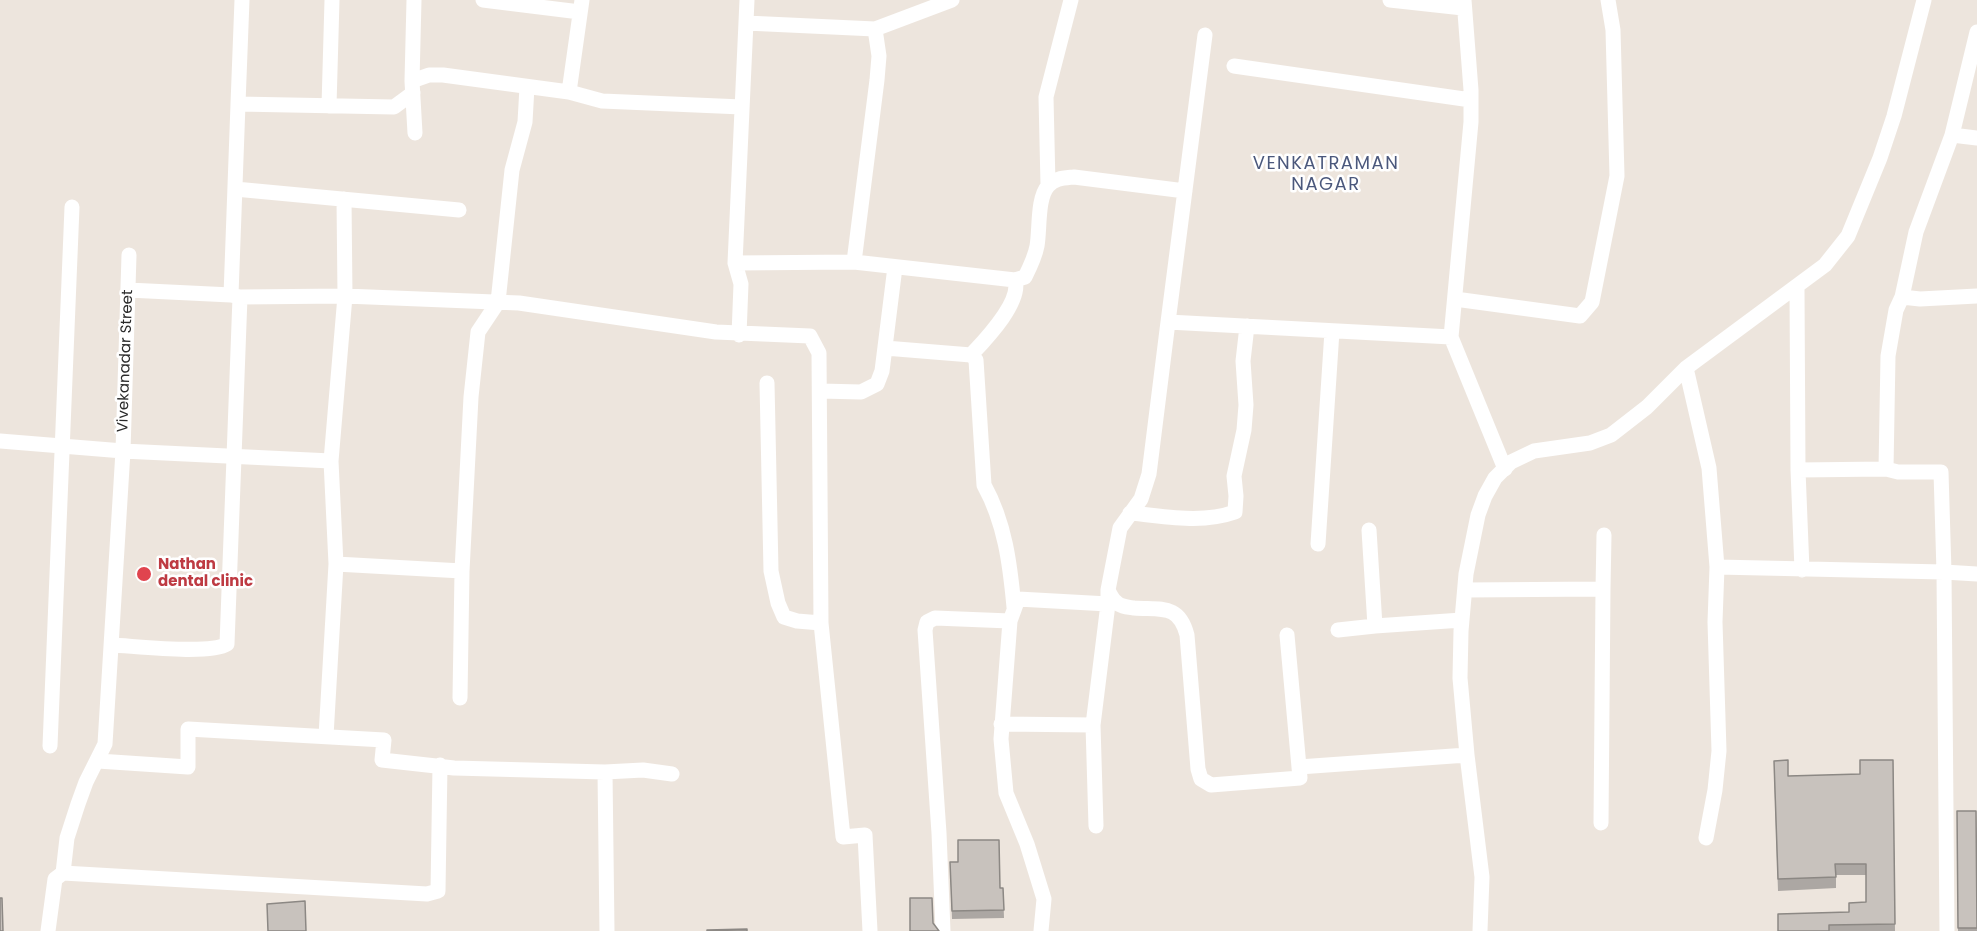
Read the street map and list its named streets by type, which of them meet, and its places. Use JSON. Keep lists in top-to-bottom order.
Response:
{
  "streets": {
    "street": ["Vivekanadar Street"]
  },
  "districts": ["VENKATRAMAN NAGAR"],
  "places": ["Nathan dental clinic"]
}
